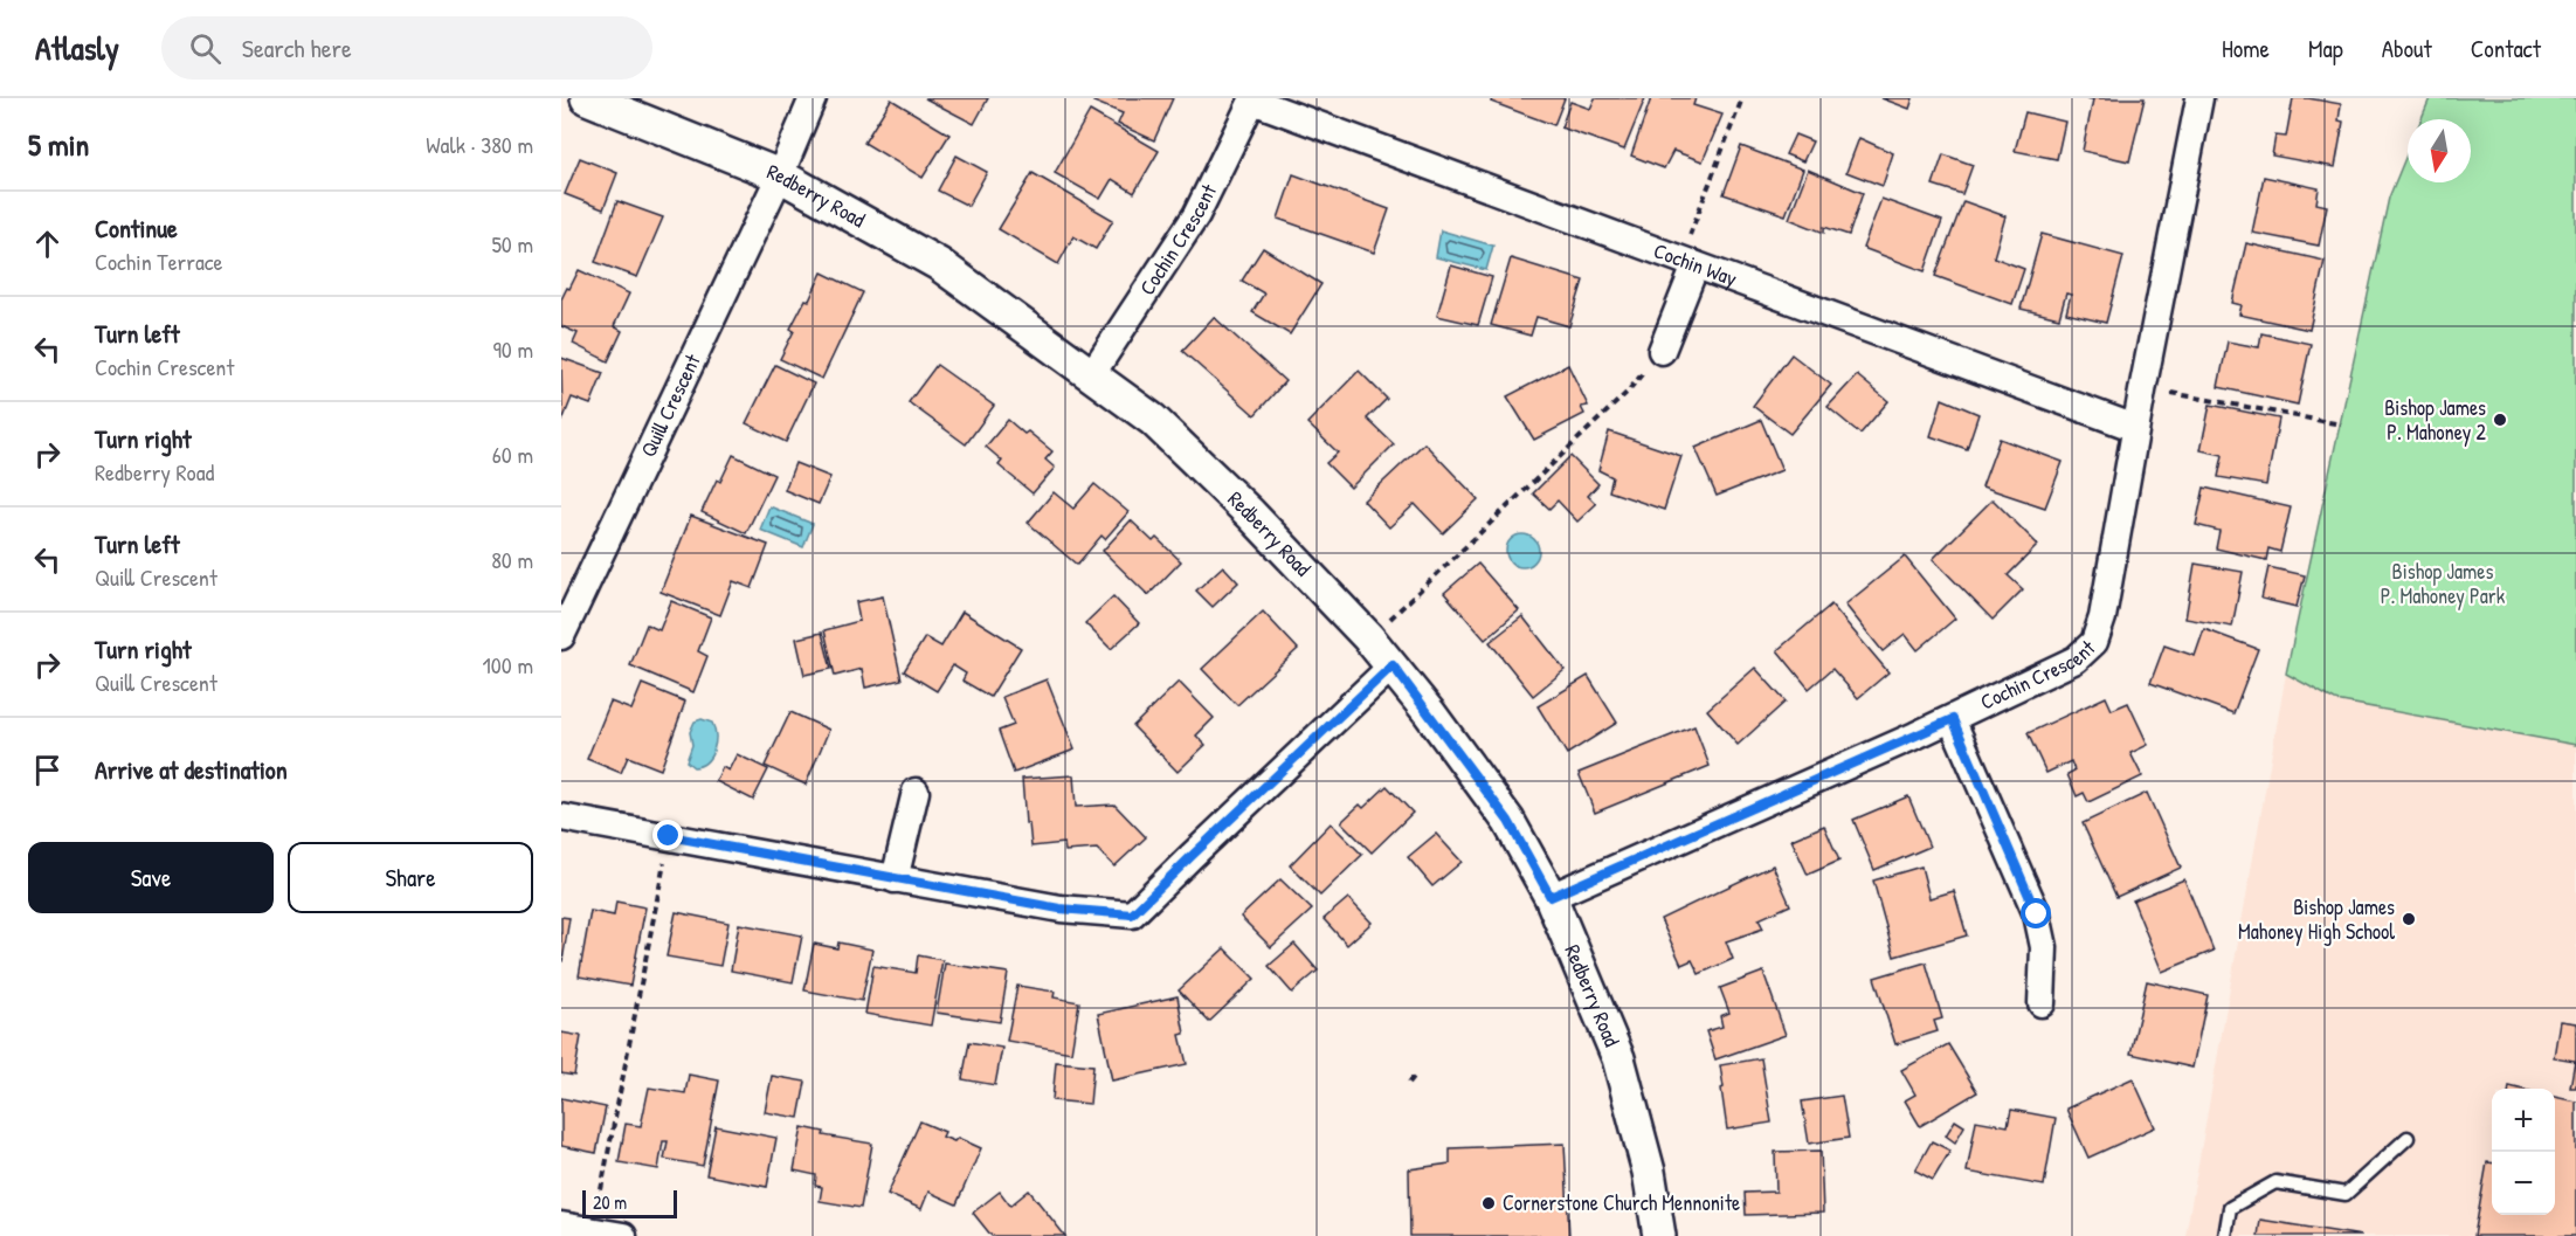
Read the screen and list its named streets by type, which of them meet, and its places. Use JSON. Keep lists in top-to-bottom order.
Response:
{
  "streets": {
    "street": [
      "Redberry Road",
      "Cochin Crescent",
      "Cochin Way",
      "Quill Crescent"
    ]
  },
  "crossings": [
    ["Redberry Road", "Cochin Crescent"],
    ["Redberry Road", "Quill Crescent"],
    ["Cochin Crescent", "Cochin Way"]
  ],
  "parks": ["Bishop James P. Mahoney Park"],
  "places": ["Bishop James P. Mahoney 2", "Bishop James Mahoney High School", "Cornerstone Church Mennonite"],
  "scale_bar": "20 m",
  "north": "bottom",
  "page": {
    "header": "Atlasly",
    "search": "Search here",
    "nav": [
      "Home",
      "Map",
      "About",
      "Contact"
    ],
    "heading": ["5 min", "Walk · 380 m"],
    "list": [
      ["Continue", "Cochin Terrace", "50 m"],
      ["Turn left", "Cochin Crescent", "90 m"],
      ["Turn right", "Redberry Road", "60 m"],
      ["Turn left", "Quill Crescent", "80 m"],
      ["Turn right", "Quill Crescent", "100 m"],
      "Arrive at destination"
    ],
    "buttons": ["Save", "Share"],
    "map_buttons": ["+", "−"],
    "scale": "20 m"
  }
}
